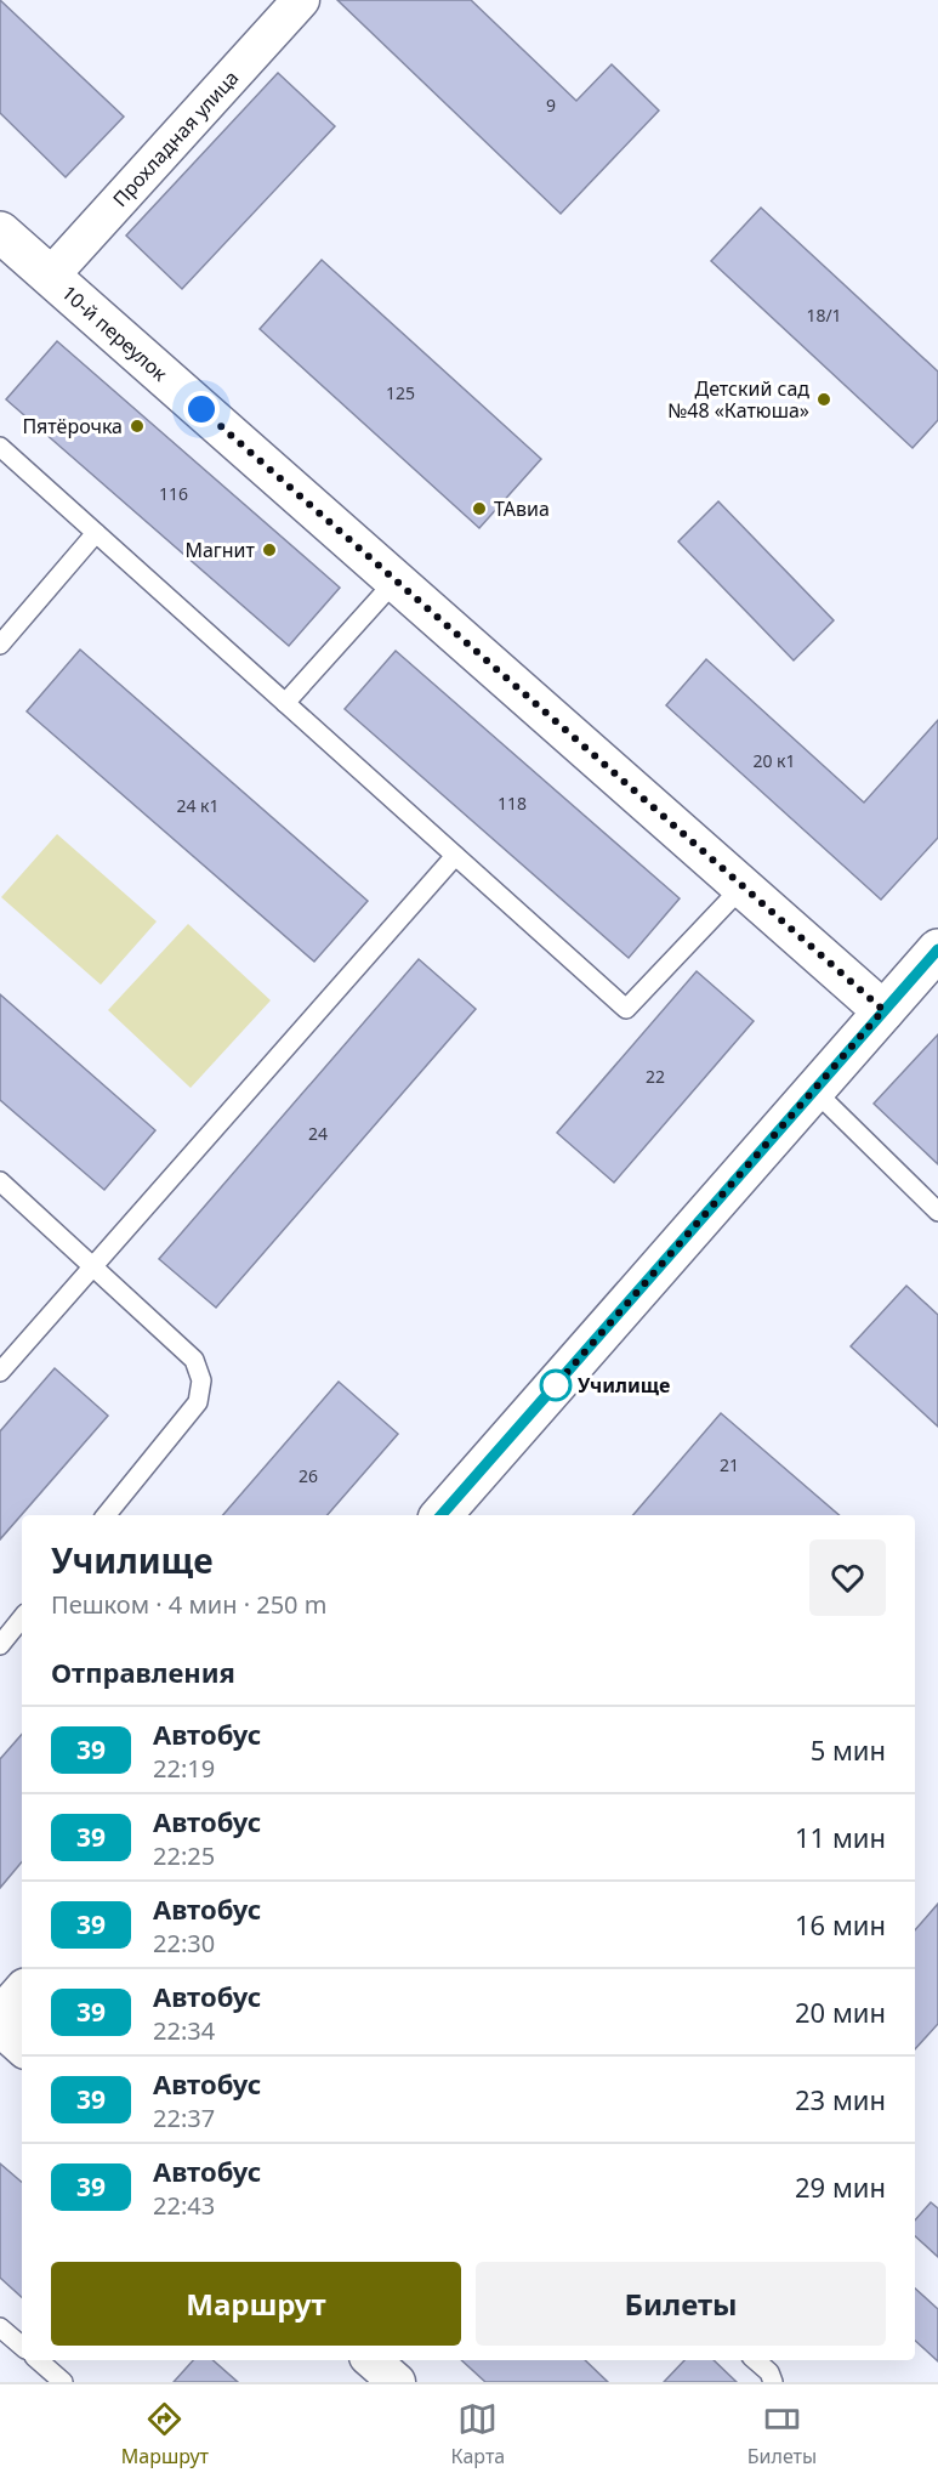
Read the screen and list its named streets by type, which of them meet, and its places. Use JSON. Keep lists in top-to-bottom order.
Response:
{
  "streets": {
    "street": ["Прохладная улица", "10-й переулок"]
  },
  "crossings": [
    ["Прохладная улица", "10-й переулок"]
  ],
  "places": [
    "Детский сад №48 «Катюша»",
    "Пятёрочка",
    "ТАвиа",
    "Магнит",
    "Училище"
  ],
  "lines": ["bus line 39"],
  "house_numbers": [
    "9",
    "18/1",
    "125",
    "116",
    "20 к1",
    "118",
    "24 к1",
    "22",
    "24",
    "21",
    "26"
  ],
  "page": {
    "heading": [
      ["Училище", "Пешком · 4 мин · 250 m"],
      "Отправления"
    ],
    "list": [
      {
        "mark": "39",
        "name": "Автобус",
        "note": "22:19",
        "value": "5 мин"
      },
      {
        "mark": "39",
        "name": "Автобус",
        "note": "22:25",
        "value": "11 мин"
      },
      {
        "mark": "39",
        "name": "Автобус",
        "note": "22:30",
        "value": "16 мин"
      },
      {
        "mark": "39",
        "name": "Автобус",
        "note": "22:34",
        "value": "20 мин"
      },
      {
        "mark": "39",
        "name": "Автобус",
        "note": "22:37",
        "value": "23 мин"
      },
      {
        "mark": "39",
        "name": "Автобус",
        "note": "22:43",
        "value": "29 мин"
      }
    ],
    "buttons": ["Маршрут", "Билеты"],
    "tabs": ["Маршрут", "Карта", "Билеты"]
  }
}
